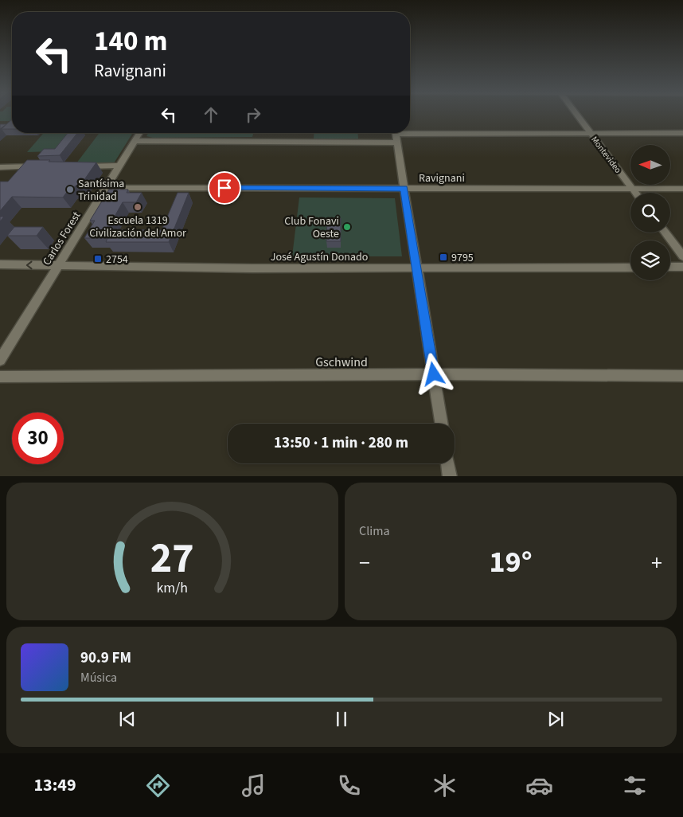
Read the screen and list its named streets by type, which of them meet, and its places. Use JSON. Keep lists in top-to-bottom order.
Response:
{
  "streets": {
    "street": [
      "Montevideo",
      "Ravignani",
      "Carlos Forest",
      "José Agustín Donado",
      "Gschwind"
    ]
  },
  "crossings": [
    ["Montevideo", "Ravignani"],
    ["Ravignani", "Carlos Forest"],
    ["Carlos Forest", "José Agustín Donado"]
  ],
  "places": {
    "other": ["Santísima Trinidad", "Escuela 1319 Civilización del Amor", "Club Fonavi Oeste"],
    "transit": ["9795", "2754"]
  },
  "north": "left",
  "page": {
    "turn": ["140 m", "Ravignani"],
    "limit": "30",
    "trip": "13:50 · 1 min · 280 m",
    "tile": "Clima",
    "heat": ["−", "19°", "+"],
    "song": ["90.9 FM", "Música"],
    "tabs": "13:49",
    "gauge": ["27", "km/h"]
  }
}
